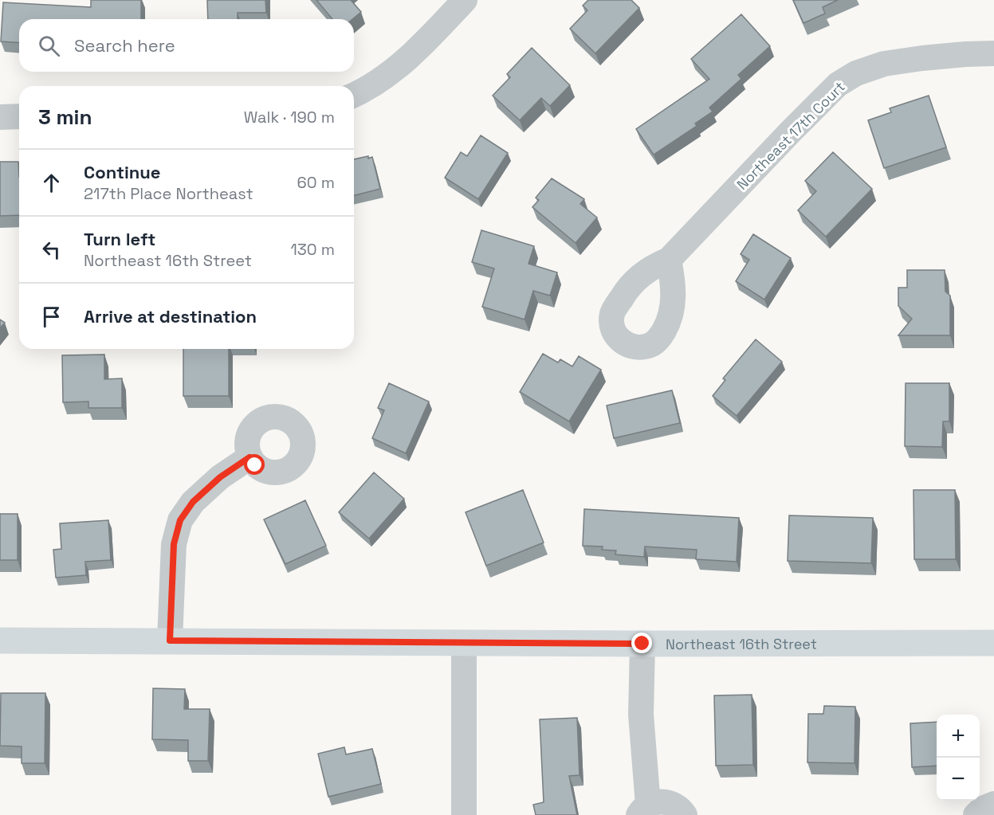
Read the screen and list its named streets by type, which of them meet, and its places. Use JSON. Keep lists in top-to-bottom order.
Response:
{
  "streets": {
    "street": ["Northeast 17th Court", "Northeast 16th Street"]
  },
  "page": {
    "search": "Search here",
    "heading": ["3 min", "Walk · 190 m"],
    "list": [
      ["Continue", "217th Place Northeast", "60 m"],
      ["Turn left", "Northeast 16th Street", "130 m"],
      "Arrive at destination"
    ],
    "map_buttons": ["+", "−"]
  }
}
